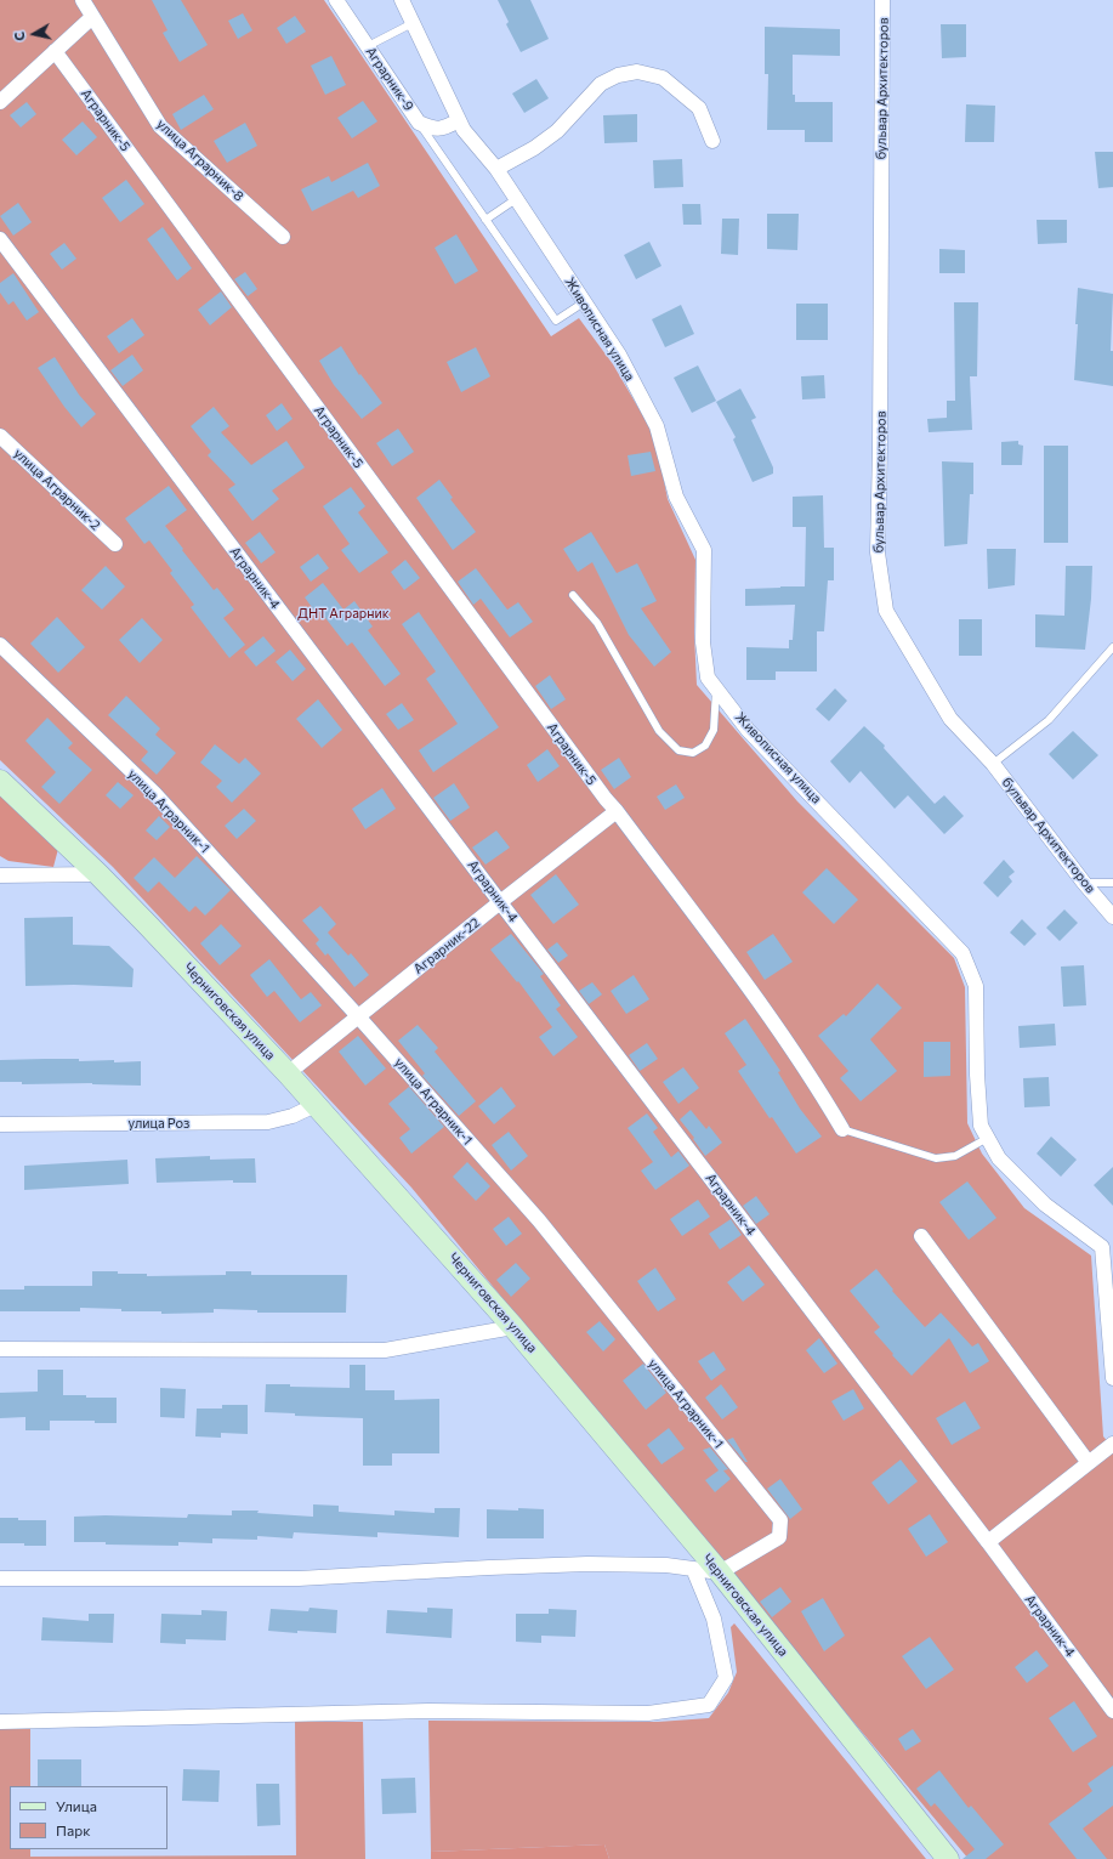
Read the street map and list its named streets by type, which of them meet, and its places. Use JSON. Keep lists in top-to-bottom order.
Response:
{
  "streets": {
    "street": [
      "Аграрник-9",
      "бульвар Архитекторов",
      "Аграрник-5",
      "улица Аграрник-8",
      "Живописная улица",
      "улица Аграрник-2",
      "Аграрник-4",
      "улица Аграрник-1",
      "Аграрник-22",
      "Черниговская улица",
      "улица Роз"
    ]
  },
  "crossings": [
    ["Аграрник-9", "Живописная улица"],
    ["Аграрник-5", "Аграрник-22"],
    ["Аграрник-4", "Аграрник-22"],
    ["улица Аграрник-1", "Аграрник-22"],
    ["улица Аграрник-1", "Черниговская улица"],
    ["Аграрник-22", "Черниговская улица"],
    ["Черниговская улица", "улица Роз"]
  ],
  "parks": ["ДНТ Аграрник"],
  "legend": ["Улица", "Парк"],
  "north": "left"
}
